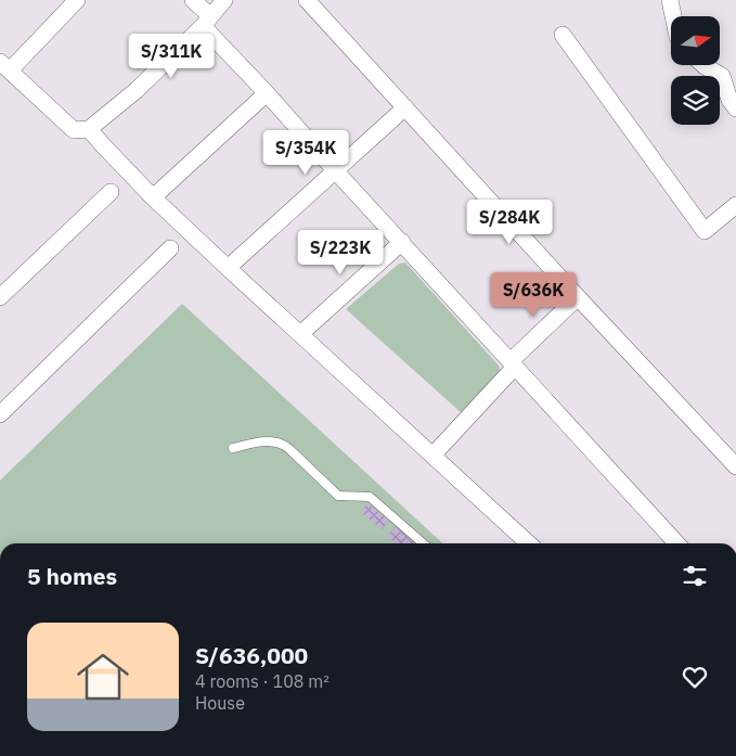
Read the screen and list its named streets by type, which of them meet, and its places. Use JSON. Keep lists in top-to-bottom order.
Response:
{
  "north": "right",
  "page": {
    "price": [
      "S/311K",
      "S/354K",
      "S/284K",
      "S/223K",
      "S/636K"
    ],
    "heading": "5 homes",
    "list": [
      {
        "name": "S/636,000",
        "note": "4 rooms · 108 m² · House"
      }
    ]
  }
}
